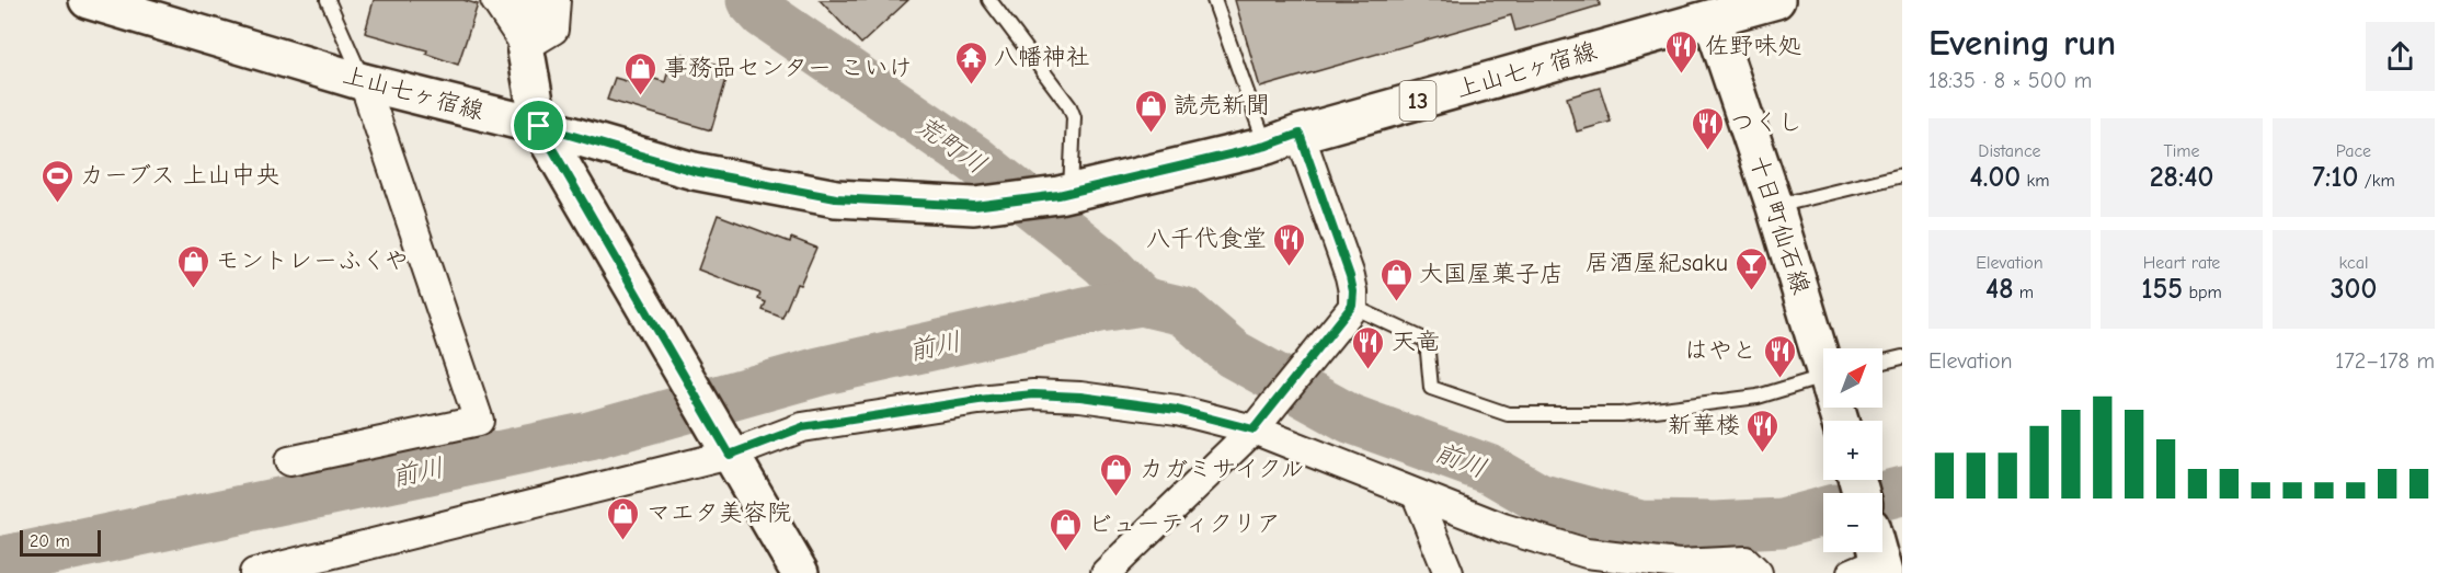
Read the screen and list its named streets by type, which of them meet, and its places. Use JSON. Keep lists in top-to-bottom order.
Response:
{
  "streets": {
    "main road": ["上山七ヶ宿線", "13", "十日町仙石線"]
  },
  "crossings": [
    ["上山七ヶ宿線", "十日町仙石線"]
  ],
  "water": ["荒町川", "前川"],
  "places": {
    "restaurant": [
      "佐野味処",
      "つくし",
      "八千代食堂",
      "天竜",
      "はやと",
      "新華楼"
    ],
    "temple": ["八幡神社"],
    "shop": [
      "事務品センター こいけ",
      "読売新聞",
      "モントレーふくや",
      "大国屋菓子店",
      "カガミサイクル",
      "マエタ美容院",
      "ビューティクリア"
    ],
    "sports": ["カーブス 上山中央"],
    "bar": ["居酒屋紀saku"]
  },
  "scale_bar": "20 m",
  "north": "top right",
  "page": {
    "heading": ["Evening run", "18:35 · 8 × 500 m"],
    "stats": [
      ["Distance", "4.00 km"],
      ["Time", "28:40"],
      ["Pace", "7:10 /km"],
      ["Elevation", "48 m"],
      ["Heart rate", "155 bpm"],
      ["kcal", "300"]
    ],
    "chart": ["Elevation", "172–178 m"],
    "map_buttons": ["+", "−"],
    "scale": "20 m"
  }
}
